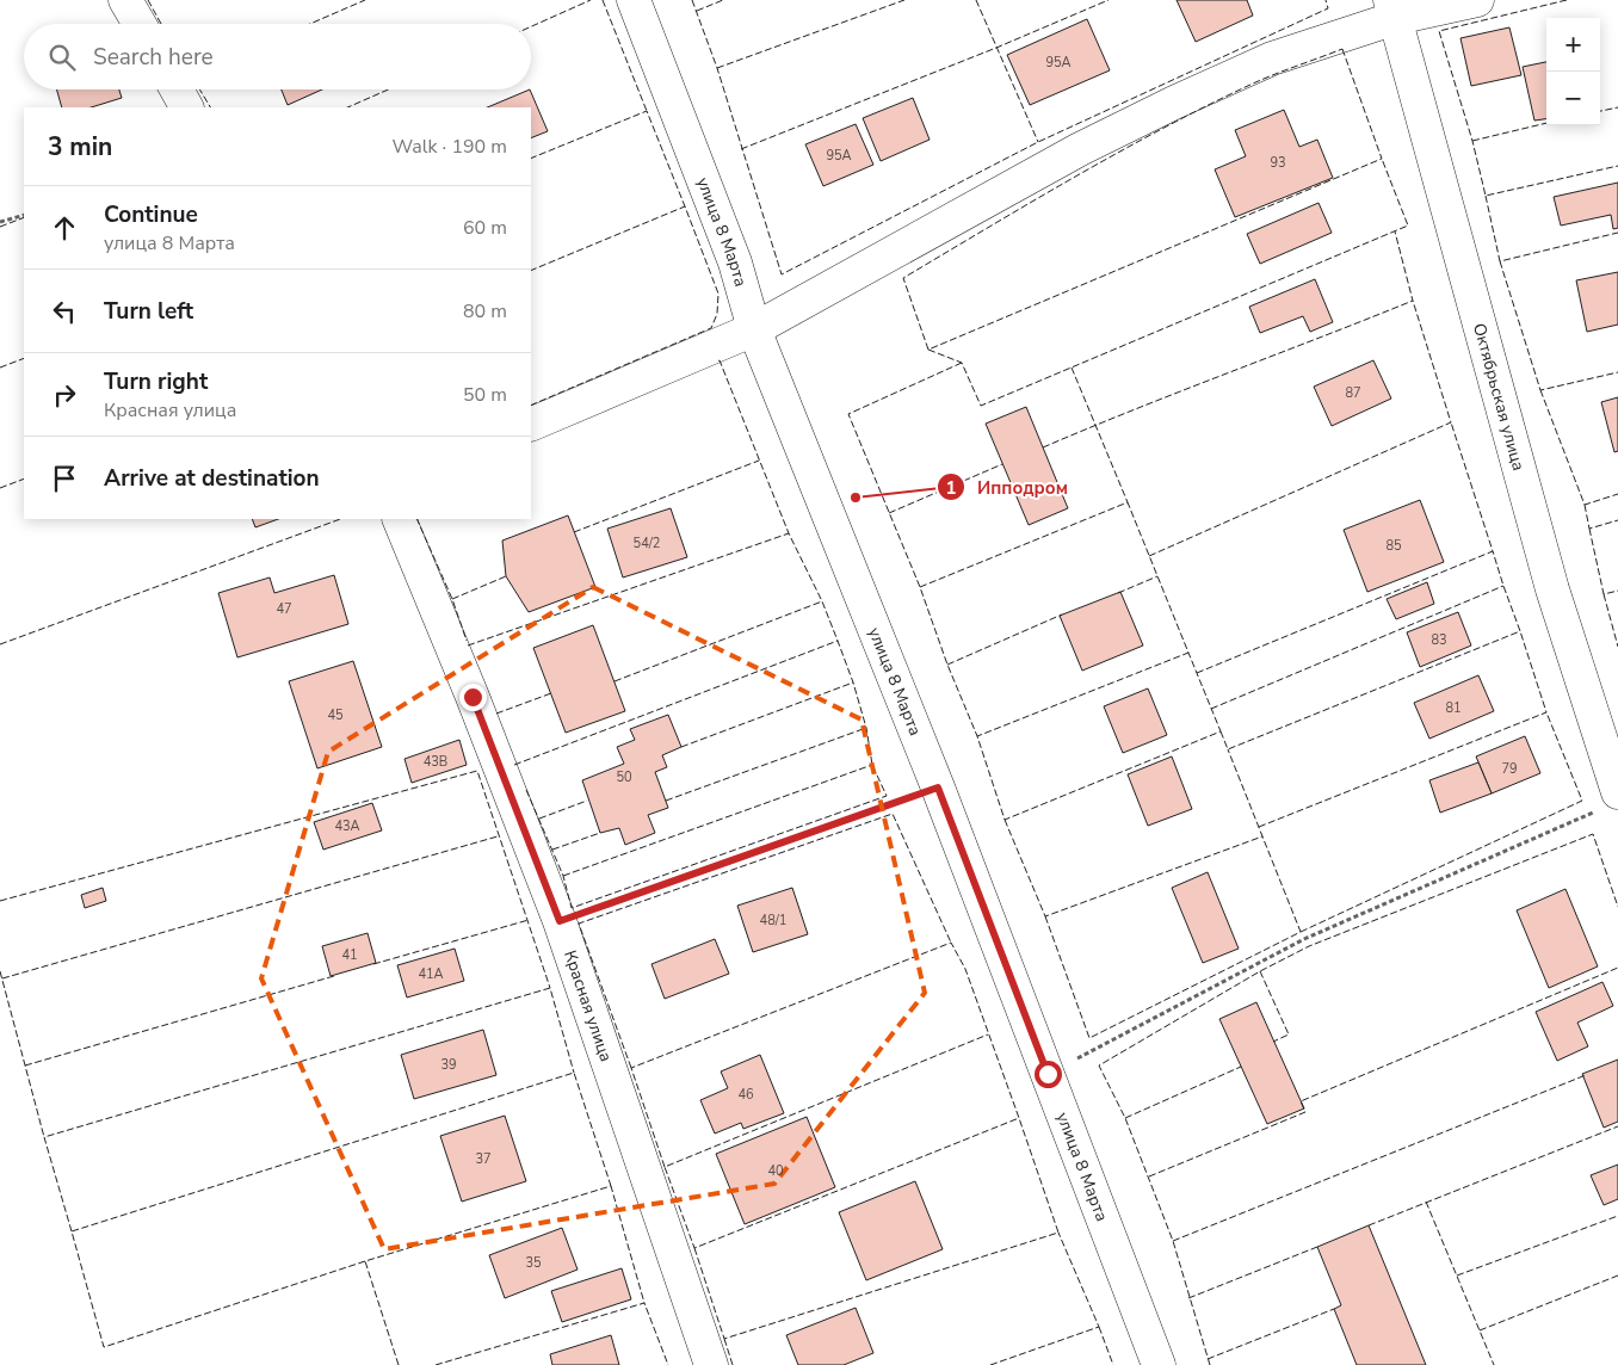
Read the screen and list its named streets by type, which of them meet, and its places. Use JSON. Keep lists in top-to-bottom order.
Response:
{
  "streets": {
    "street": ["улица 8 Марта", "Октябрьская улица", "Красная улица"]
  },
  "places": ["Ипподром"],
  "house_numbers": [
    "95А",
    "95А",
    "93",
    "87",
    "54/2",
    "85",
    "47",
    "83",
    "81",
    "45",
    "43В",
    "79",
    "50",
    "43А",
    "48/1",
    "41",
    "41А",
    "39",
    "46",
    "37",
    "40",
    "35"
  ],
  "page": {
    "map_buttons": ["+", "−"],
    "search": "Search here",
    "heading": ["3 min", "Walk · 190 m"],
    "list": [
      ["Continue", "улица 8 Марта", "60 m"],
      ["Turn left", "80 m"],
      ["Turn right", "Красная улица", "50 m"],
      "Arrive at destination"
    ]
  }
}
